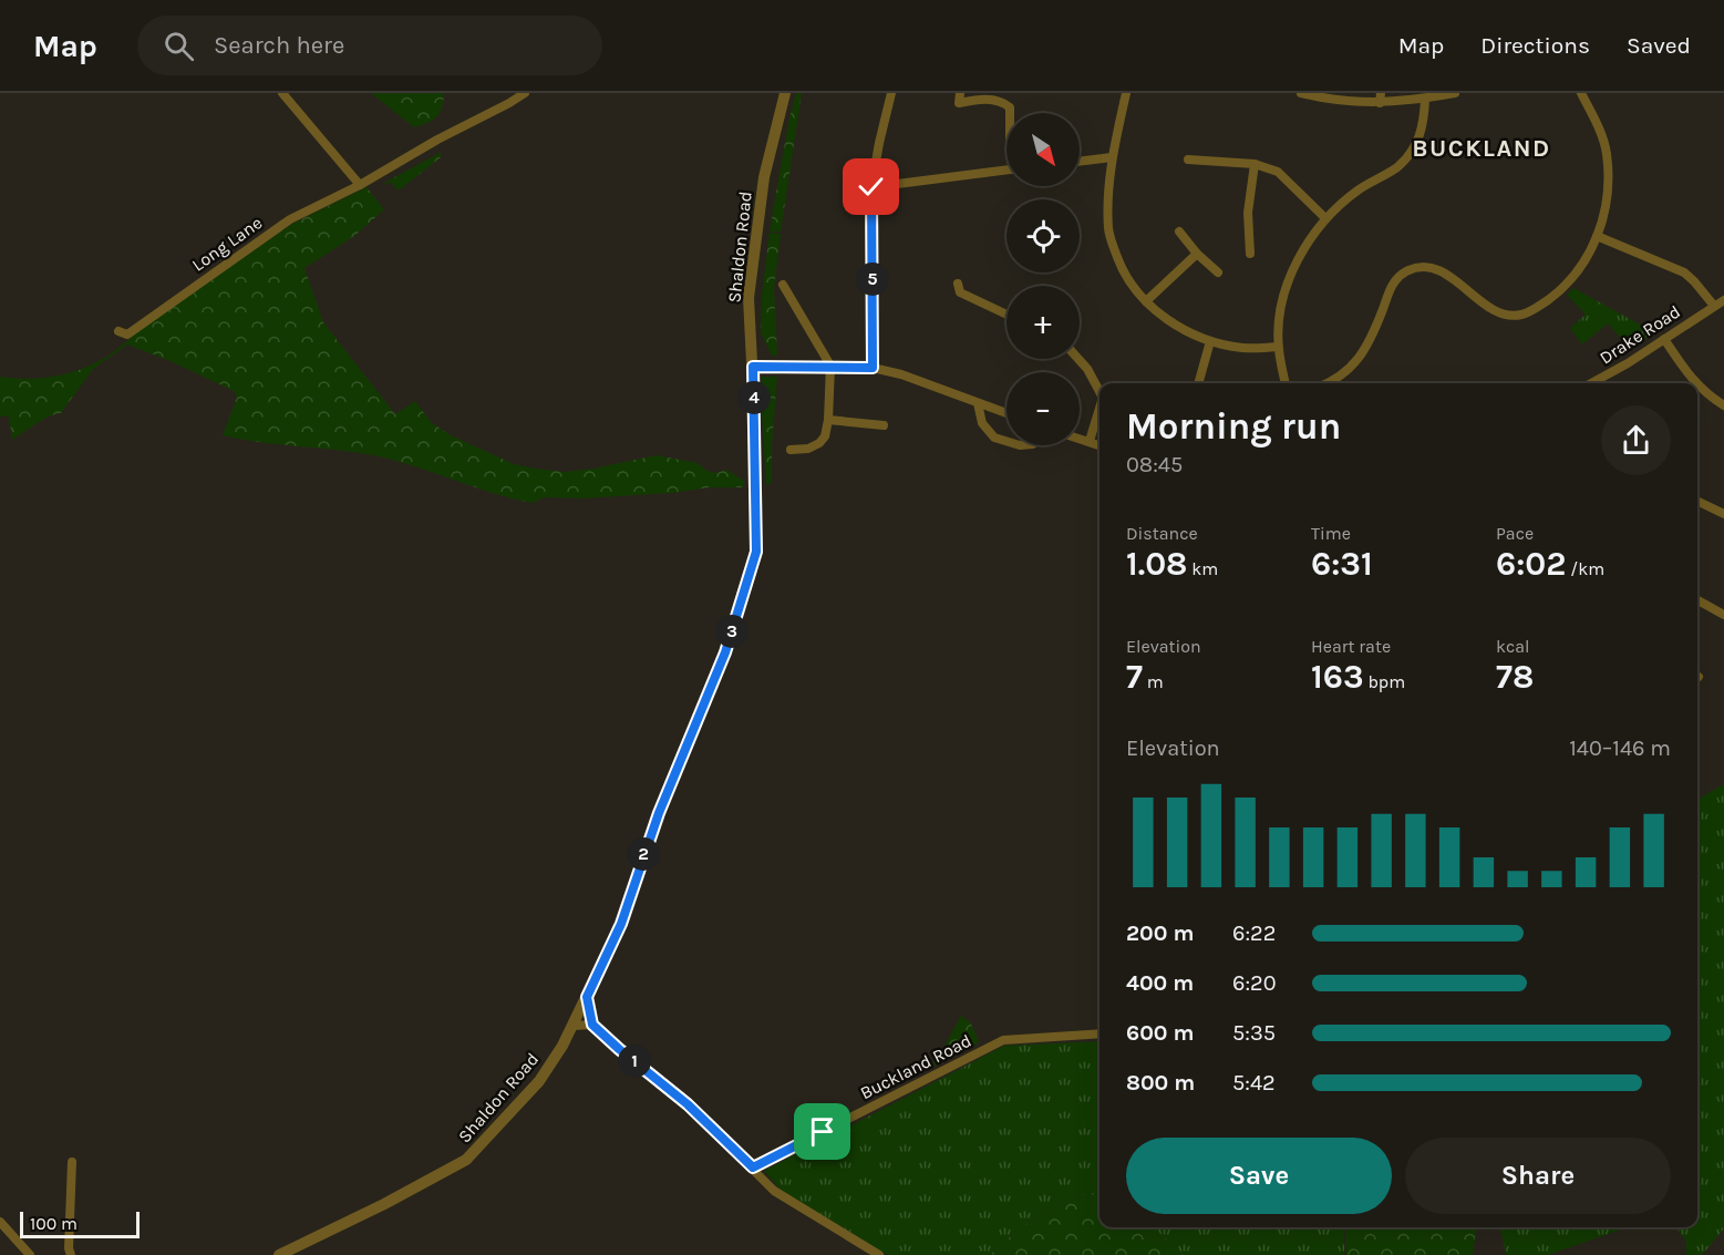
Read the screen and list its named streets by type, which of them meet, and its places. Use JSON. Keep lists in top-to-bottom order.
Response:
{
  "streets": {
    "street": [
      "Long Lane",
      "Shaldon Road",
      "Drake Road",
      "Buckland Road"
    ]
  },
  "districts": ["BUCKLAND"],
  "scale_bar": "100 m",
  "north": "bottom right",
  "page": {
    "header": "Map",
    "search": "Search here",
    "nav": ["Map", "Directions", "Saved"],
    "map_buttons": ["+", "−"],
    "pins": [
      "5",
      "4",
      "3",
      "2",
      "1"
    ],
    "heading": ["Morning run", "08:45"],
    "stats": [
      ["Distance", "1.08 km"],
      ["Time", "6:31"],
      ["Pace", "6:02 /km"],
      ["Elevation", "7 m"],
      ["Heart rate", "163 bpm"],
      ["kcal", "78"]
    ],
    "chart": ["Elevation", "140–146 m"],
    "list": [
      {
        "name": "200 m",
        "note": "6:22"
      },
      {
        "name": "400 m",
        "note": "6:20"
      },
      {
        "name": "600 m",
        "note": "5:35"
      },
      {
        "name": "800 m",
        "note": "5:42"
      }
    ],
    "buttons": ["Save", "Share"],
    "scale": "100 m"
  }
}
